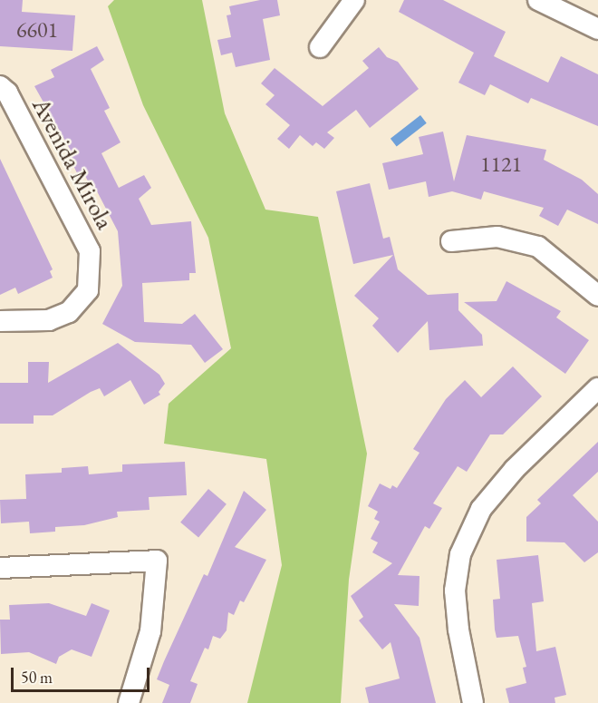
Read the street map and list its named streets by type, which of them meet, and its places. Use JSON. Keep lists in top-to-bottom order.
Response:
{
  "streets": {
    "street": ["Avenida Mirola"]
  },
  "house_numbers": ["6601", "1121"],
  "scale_bar": "50 m"
}
